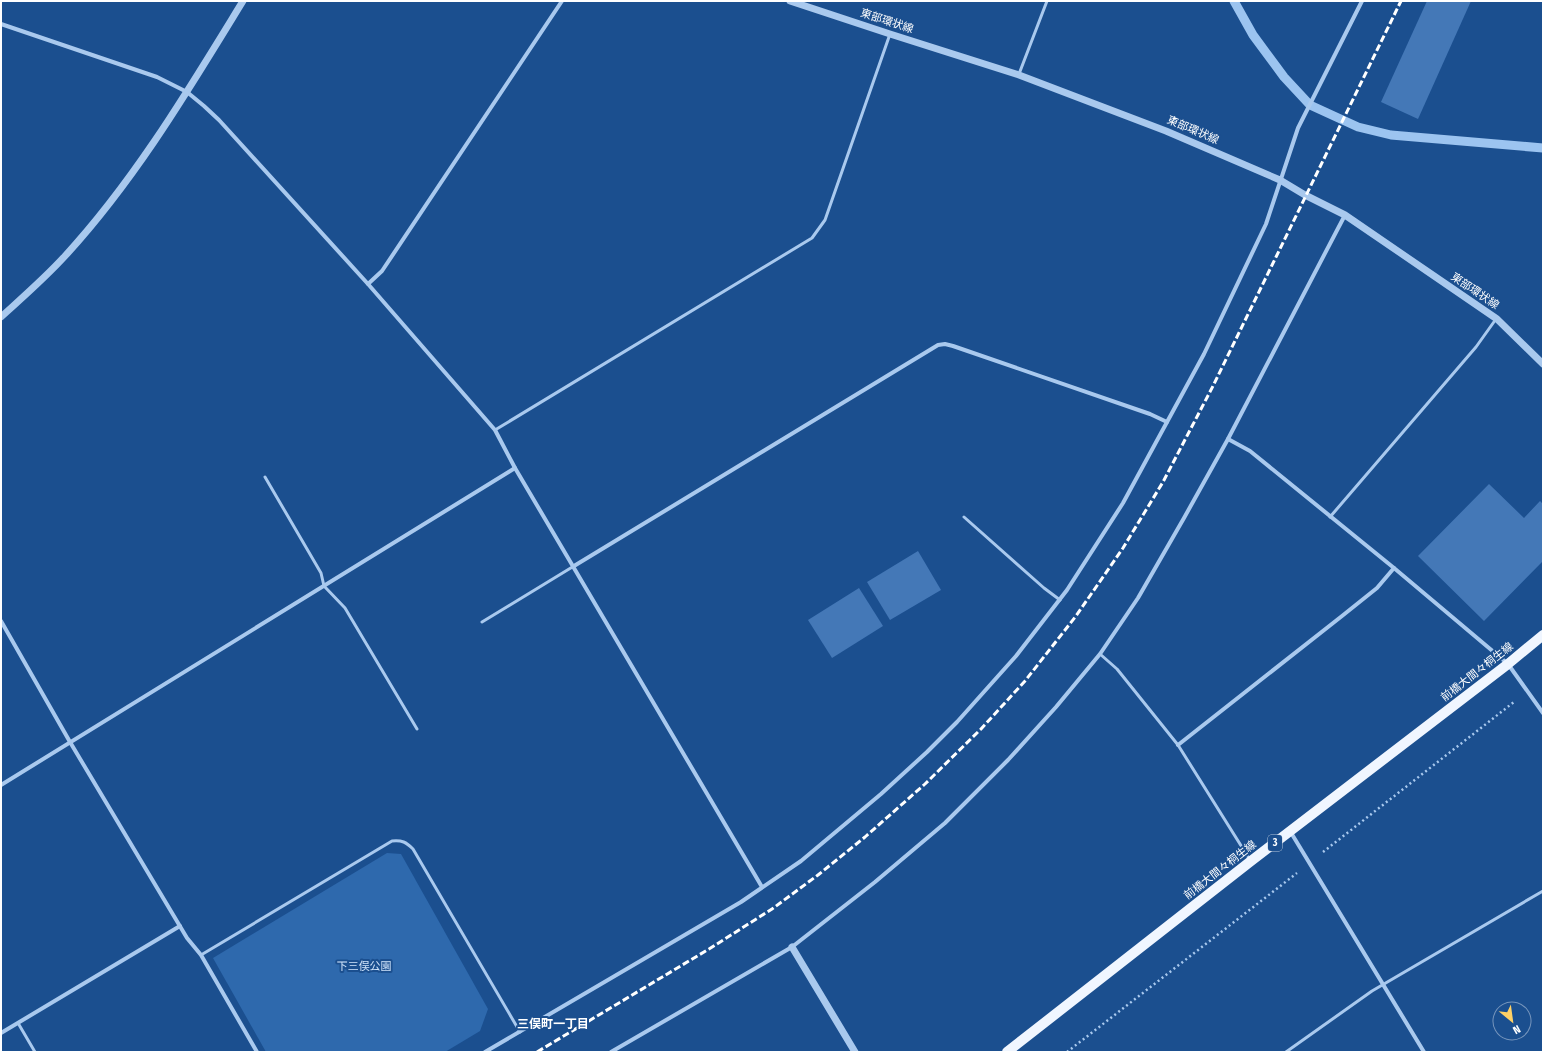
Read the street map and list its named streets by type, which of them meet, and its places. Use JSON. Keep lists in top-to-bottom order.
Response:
{
  "streets": {
    "main road": ["前橋大間々桐生線", "3"],
    "street": ["東部環状線"]
  },
  "districts": ["三俣町一丁目"],
  "parks": ["下三俣公園"],
  "north": "bottom right"
}
